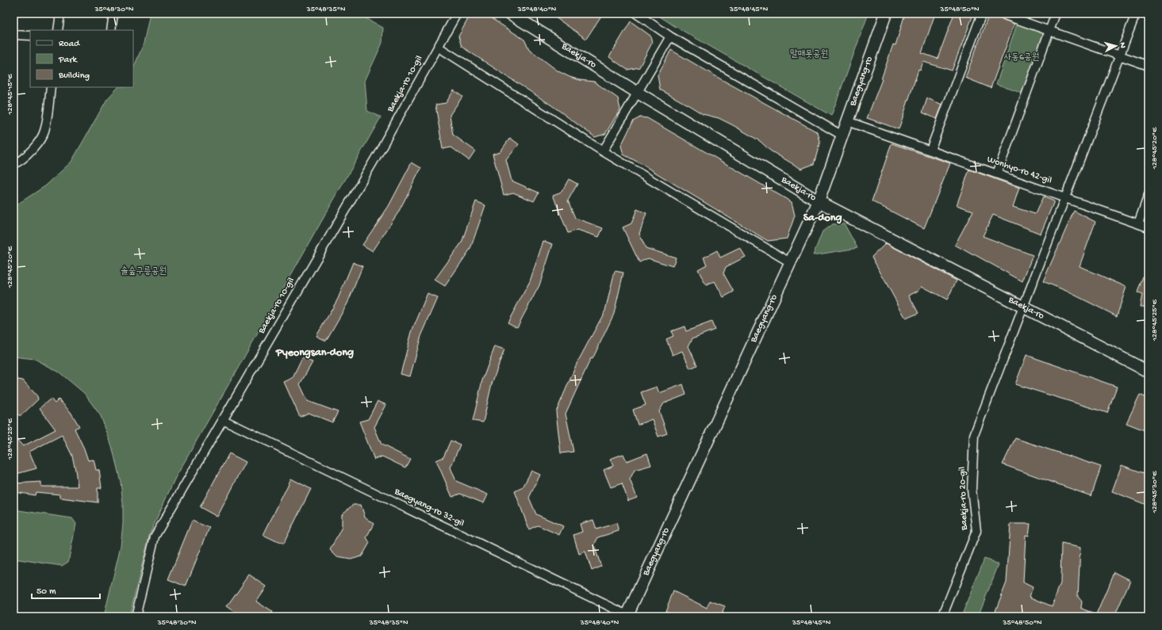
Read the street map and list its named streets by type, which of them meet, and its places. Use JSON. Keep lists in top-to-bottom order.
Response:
{
  "streets": {
    "street": [
      "Baekja-ro",
      "Baegyang-ro",
      "Baekja-ro 10-gil",
      "Wonhyo-ro 42-gil",
      "Baekja-ro 20-gil",
      "Baegyang-ro 32-gil"
    ]
  },
  "crossings": [
    ["Baekja-ro", "Baegyang-ro"],
    ["Baekja-ro", "Baekja-ro 20-gil"],
    ["Baegyang-ro", "Wonhyo-ro 42-gil"],
    ["Baegyang-ro", "Baegyang-ro 32-gil"],
    ["Baekja-ro 10-gil", "Baegyang-ro 32-gil"],
    ["Wonhyo-ro 42-gil", "Baekja-ro 20-gil"]
  ],
  "districts": ["Sa-dong", "Pyeongsan-dong"],
  "parks": ["말매못공원", "사동6공원", "솔숲구릉공원"],
  "legend": ["Road", "Park", "Building"],
  "scale_bar": "50 m",
  "north": "right",
  "coordinates": [
    "35°48'30\"N",
    "35°48'35\"N",
    "35°48'40\"N",
    "35°48'45\"N",
    "35°48'50\"N",
    "128°45'15\"E",
    "128°45'20\"E",
    "128°45'25\"E",
    "128°45'30\"E"
  ]
}
